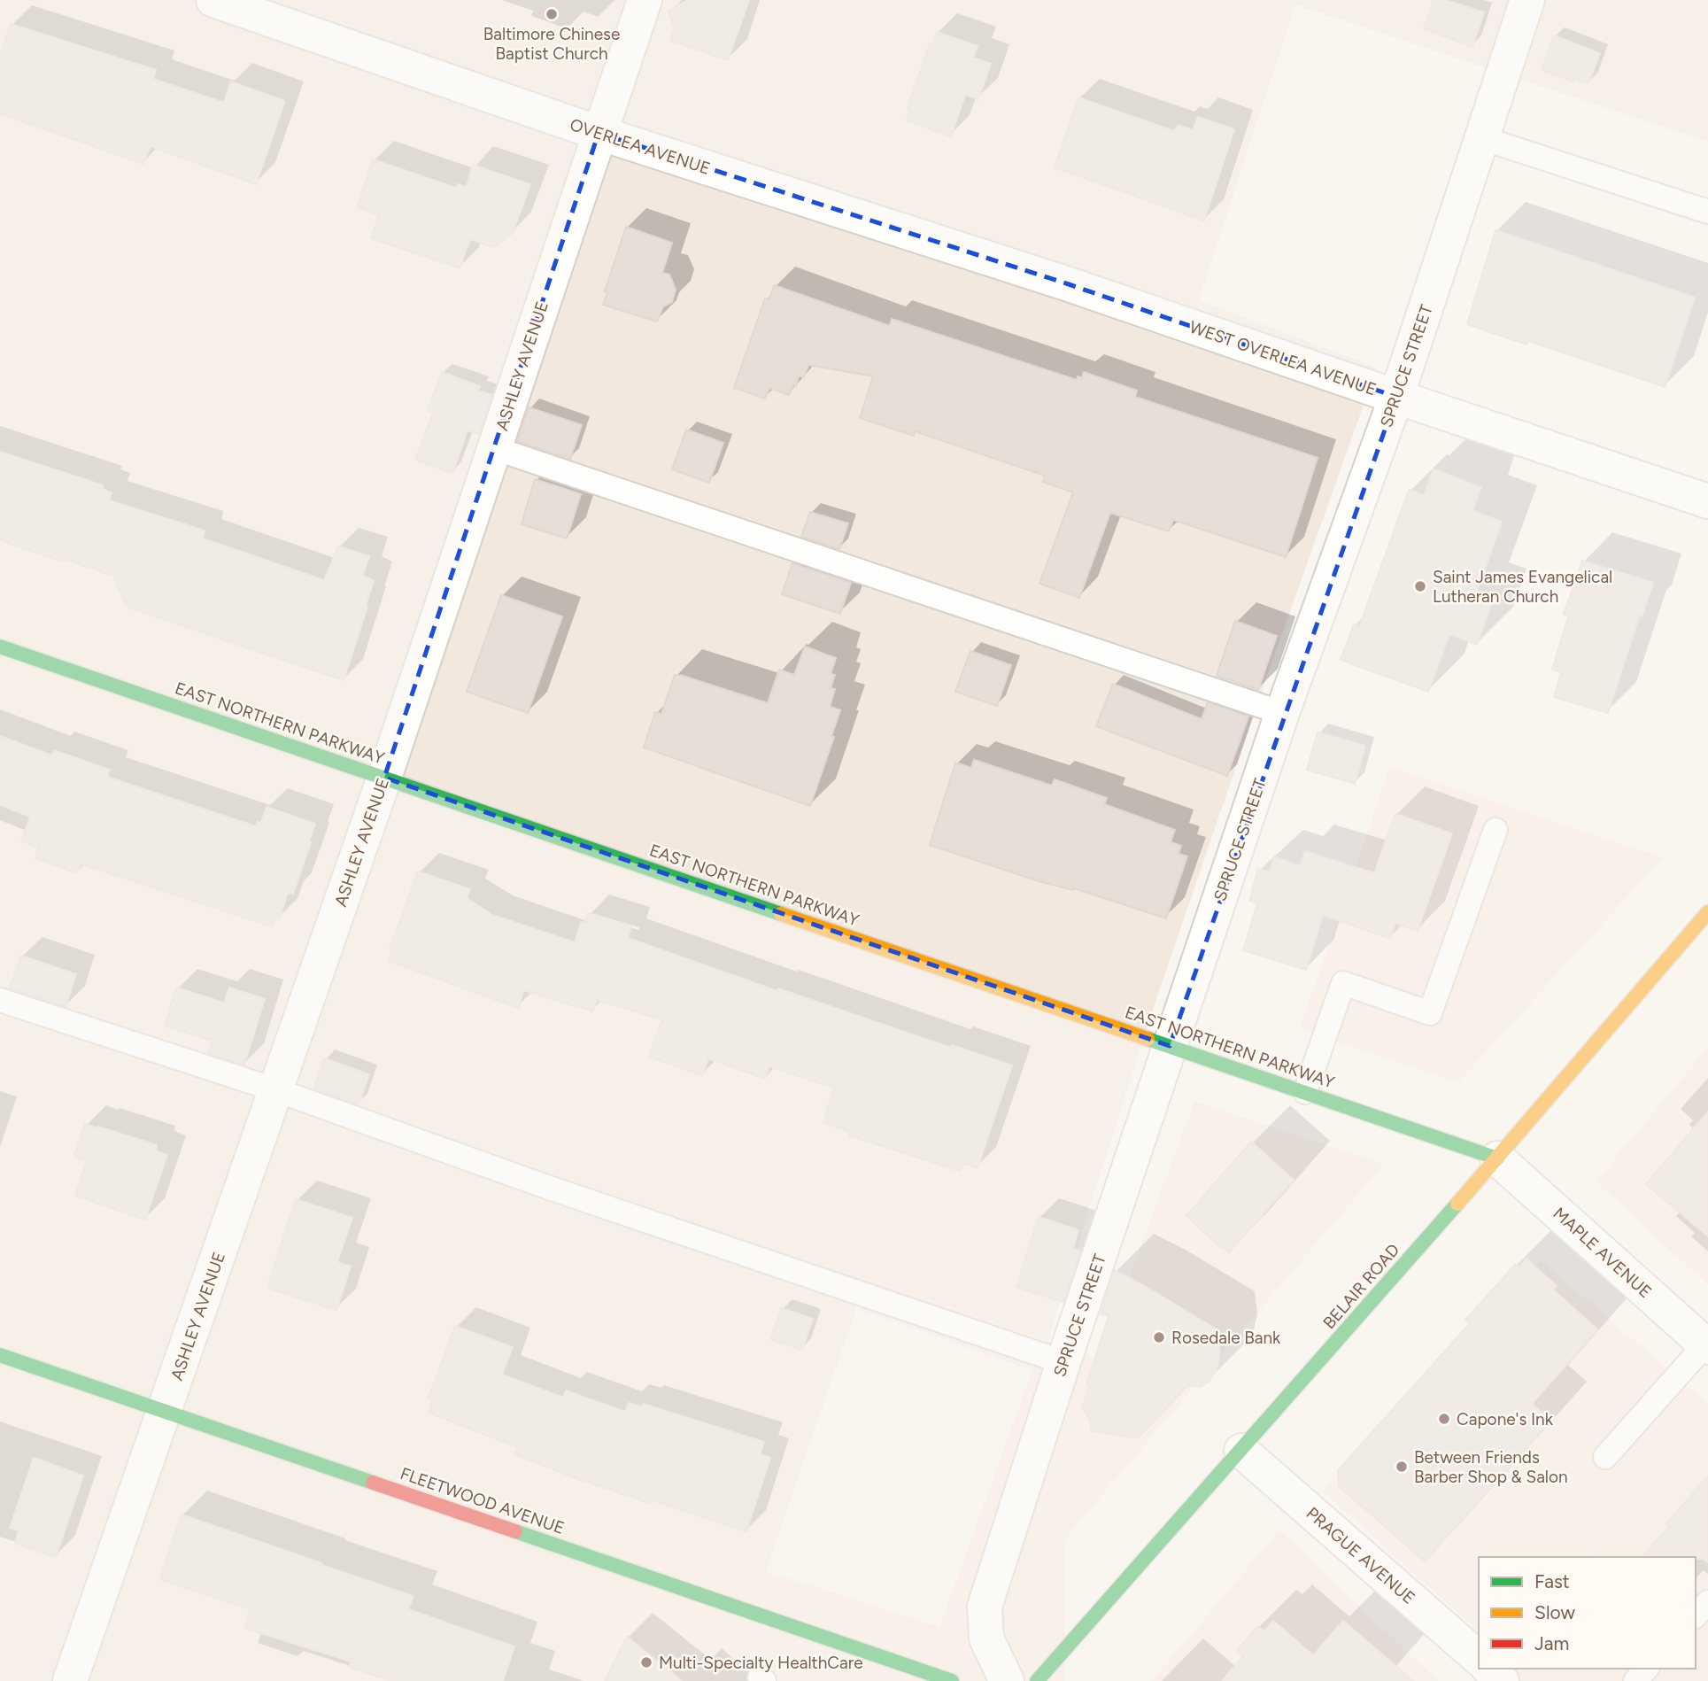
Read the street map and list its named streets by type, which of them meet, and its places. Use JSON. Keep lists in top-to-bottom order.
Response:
{
  "streets": {
    "main road": ["EAST NORTHERN PARKWAY", "BELAIR ROAD", "FLEETWOOD AVENUE"],
    "street": [
      "OVERLEA AVENUE",
      "WEST OVERLEA AVENUE",
      "ASHLEY AVENUE",
      "SPRUCE STREET",
      "MAPLE AVENUE",
      "PRAGUE AVENUE"
    ]
  },
  "crossings": [
    ["OVERLEA AVENUE", "WEST OVERLEA AVENUE"],
    ["OVERLEA AVENUE", "ASHLEY AVENUE"],
    ["WEST OVERLEA AVENUE", "SPRUCE STREET"],
    ["ASHLEY AVENUE", "EAST NORTHERN PARKWAY"],
    ["ASHLEY AVENUE", "FLEETWOOD AVENUE"],
    ["SPRUCE STREET", "EAST NORTHERN PARKWAY"],
    ["EAST NORTHERN PARKWAY", "MAPLE AVENUE"],
    ["EAST NORTHERN PARKWAY", "BELAIR ROAD"],
    ["MAPLE AVENUE", "BELAIR ROAD"],
    ["BELAIR ROAD", "PRAGUE AVENUE"]
  ],
  "places": [
    "Baltimore Chinese Baptist Church",
    "Saint James Evangelical Lutheran Church",
    "Rosedale Bank",
    "Capone's Ink",
    "Between Friends Barber Shop & Salon",
    "Multi-Specialty HealthCare"
  ],
  "legend": ["Fast", "Slow", "Jam"]
}
